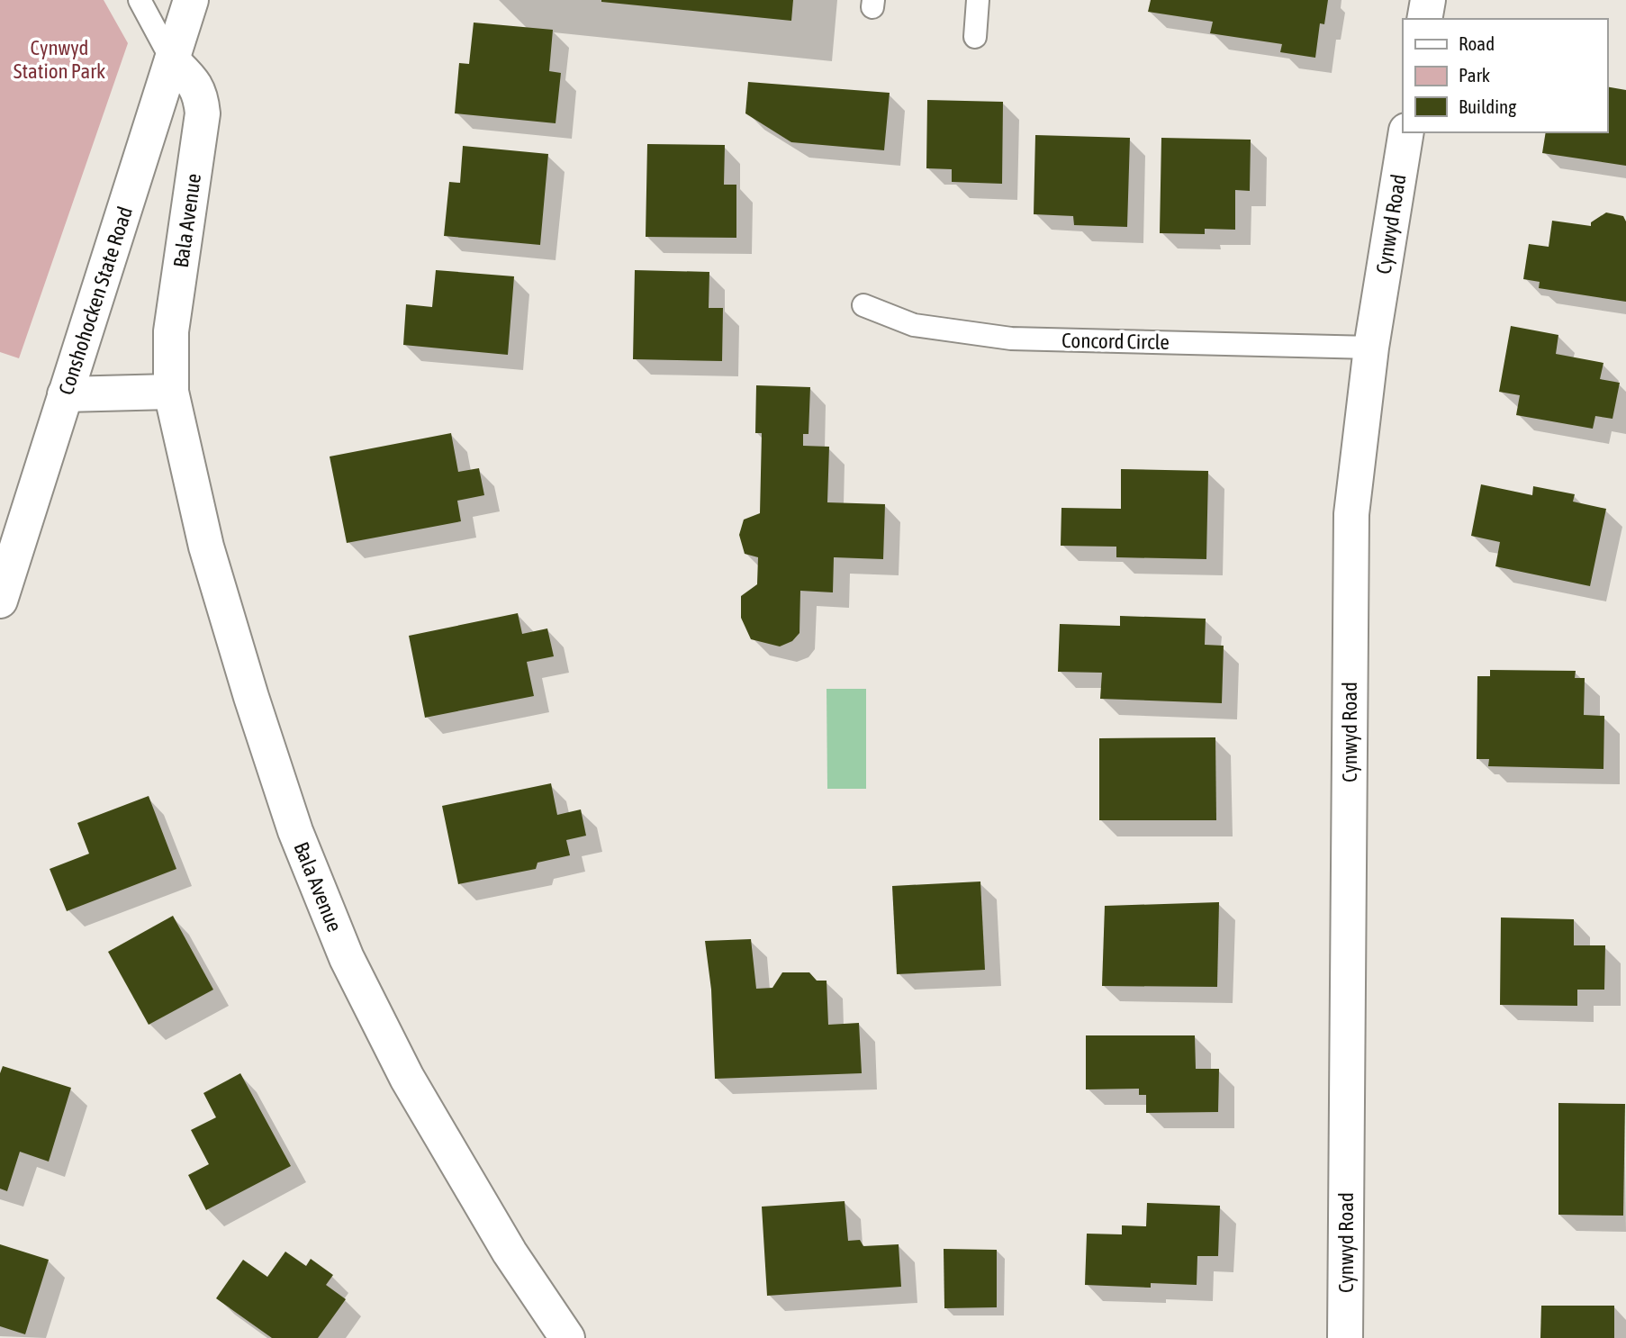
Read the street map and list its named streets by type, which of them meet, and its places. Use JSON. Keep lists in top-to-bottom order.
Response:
{
  "streets": {
    "street": ["Bala Avenue", "Cynwyd Road", "Conshohocken State Road"],
    "lane": ["Concord Circle"]
  },
  "crossings": [
    ["Bala Avenue", "Conshohocken State Road"],
    ["Cynwyd Road", "Concord Circle"]
  ],
  "parks": ["Cynwyd Station Park"],
  "legend": ["Road", "Park", "Building"]
}
